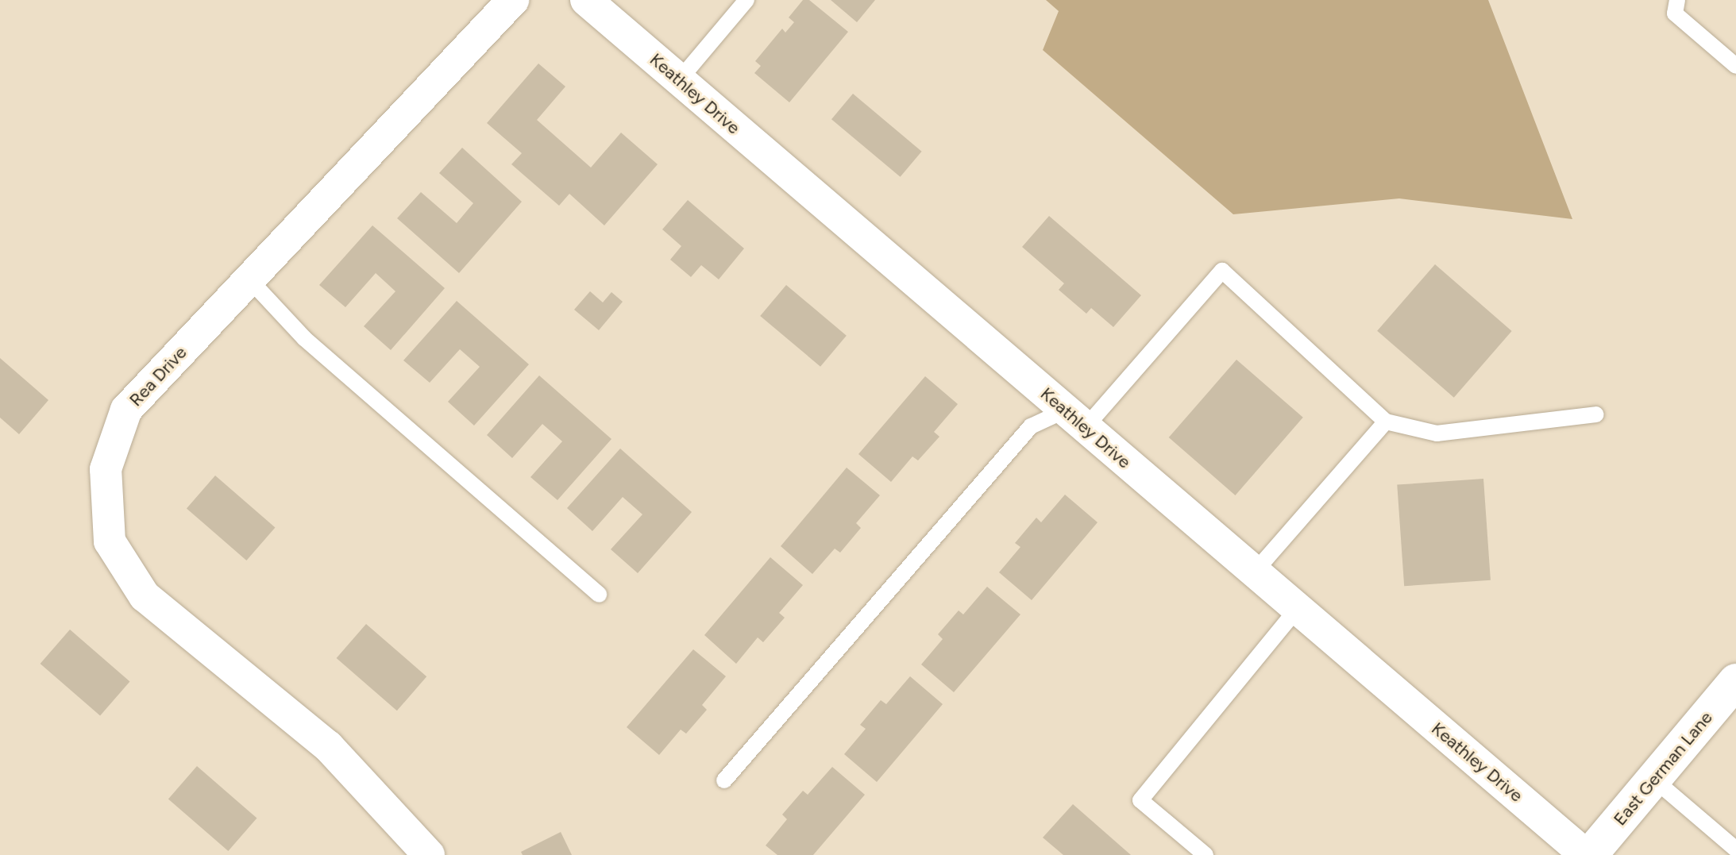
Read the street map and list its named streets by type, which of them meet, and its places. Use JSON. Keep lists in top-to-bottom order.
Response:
{
  "streets": {
    "street": ["Keathley Drive", "Rea Drive", "East German Lane"]
  },
  "crossings": [
    ["Keathley Drive", "East German Lane"]
  ]
}
